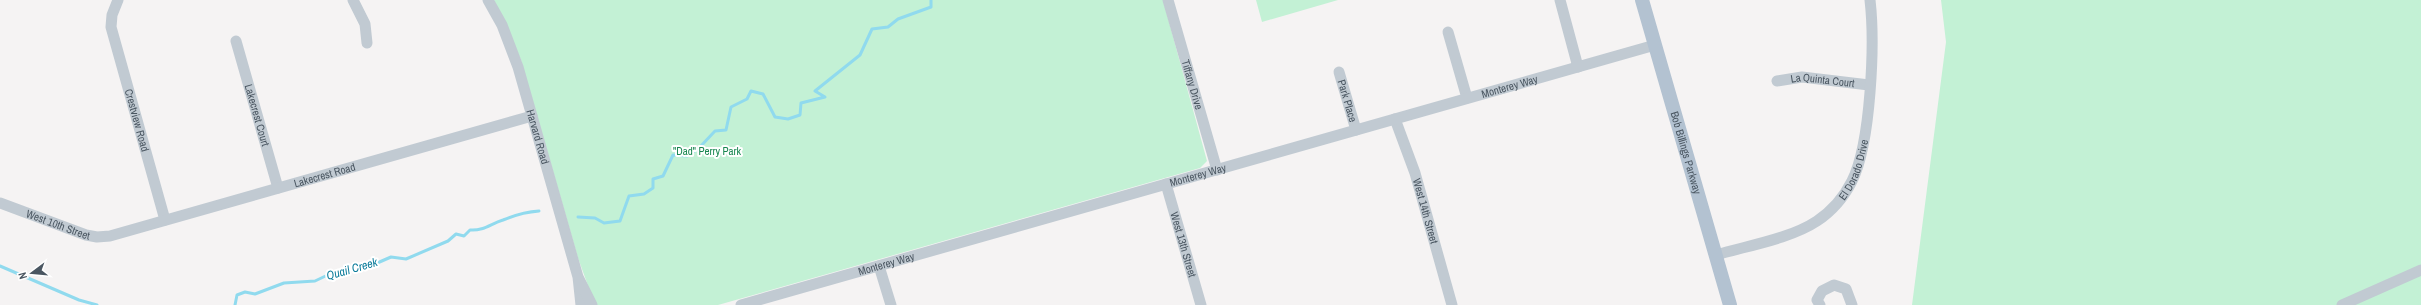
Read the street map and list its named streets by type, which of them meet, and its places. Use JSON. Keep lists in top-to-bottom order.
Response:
{
  "streets": {
    "main road": ["Bob Billings Parkway"],
    "street": [
      "La Quinta Court",
      "Tiffany Drive",
      "Monterey Way",
      "Park Place",
      "Lakecrest Court",
      "Crestview Road",
      "Harvard Road",
      "El Dorado Drive",
      "Lakecrest Road",
      "West 14th Street",
      "West 10th Street",
      "West 13th Street"
    ]
  },
  "crossings": [
    ["La Quinta Court", "El Dorado Drive"],
    ["Tiffany Drive", "Monterey Way"],
    ["Monterey Way", "Park Place"],
    ["Monterey Way", "Bob Billings Parkway"],
    ["Monterey Way", "West 14th Street"],
    ["Monterey Way", "West 13th Street"],
    ["Lakecrest Court", "Lakecrest Road"],
    ["Crestview Road", "Lakecrest Road"],
    ["Harvard Road", "Lakecrest Road"],
    ["Bob Billings Parkway", "El Dorado Drive"],
    ["Lakecrest Road", "West 10th Street"]
  ],
  "water": ["Quail Creek"],
  "parks": ["\"Dad\" Perry Park"],
  "north": "left"
}
